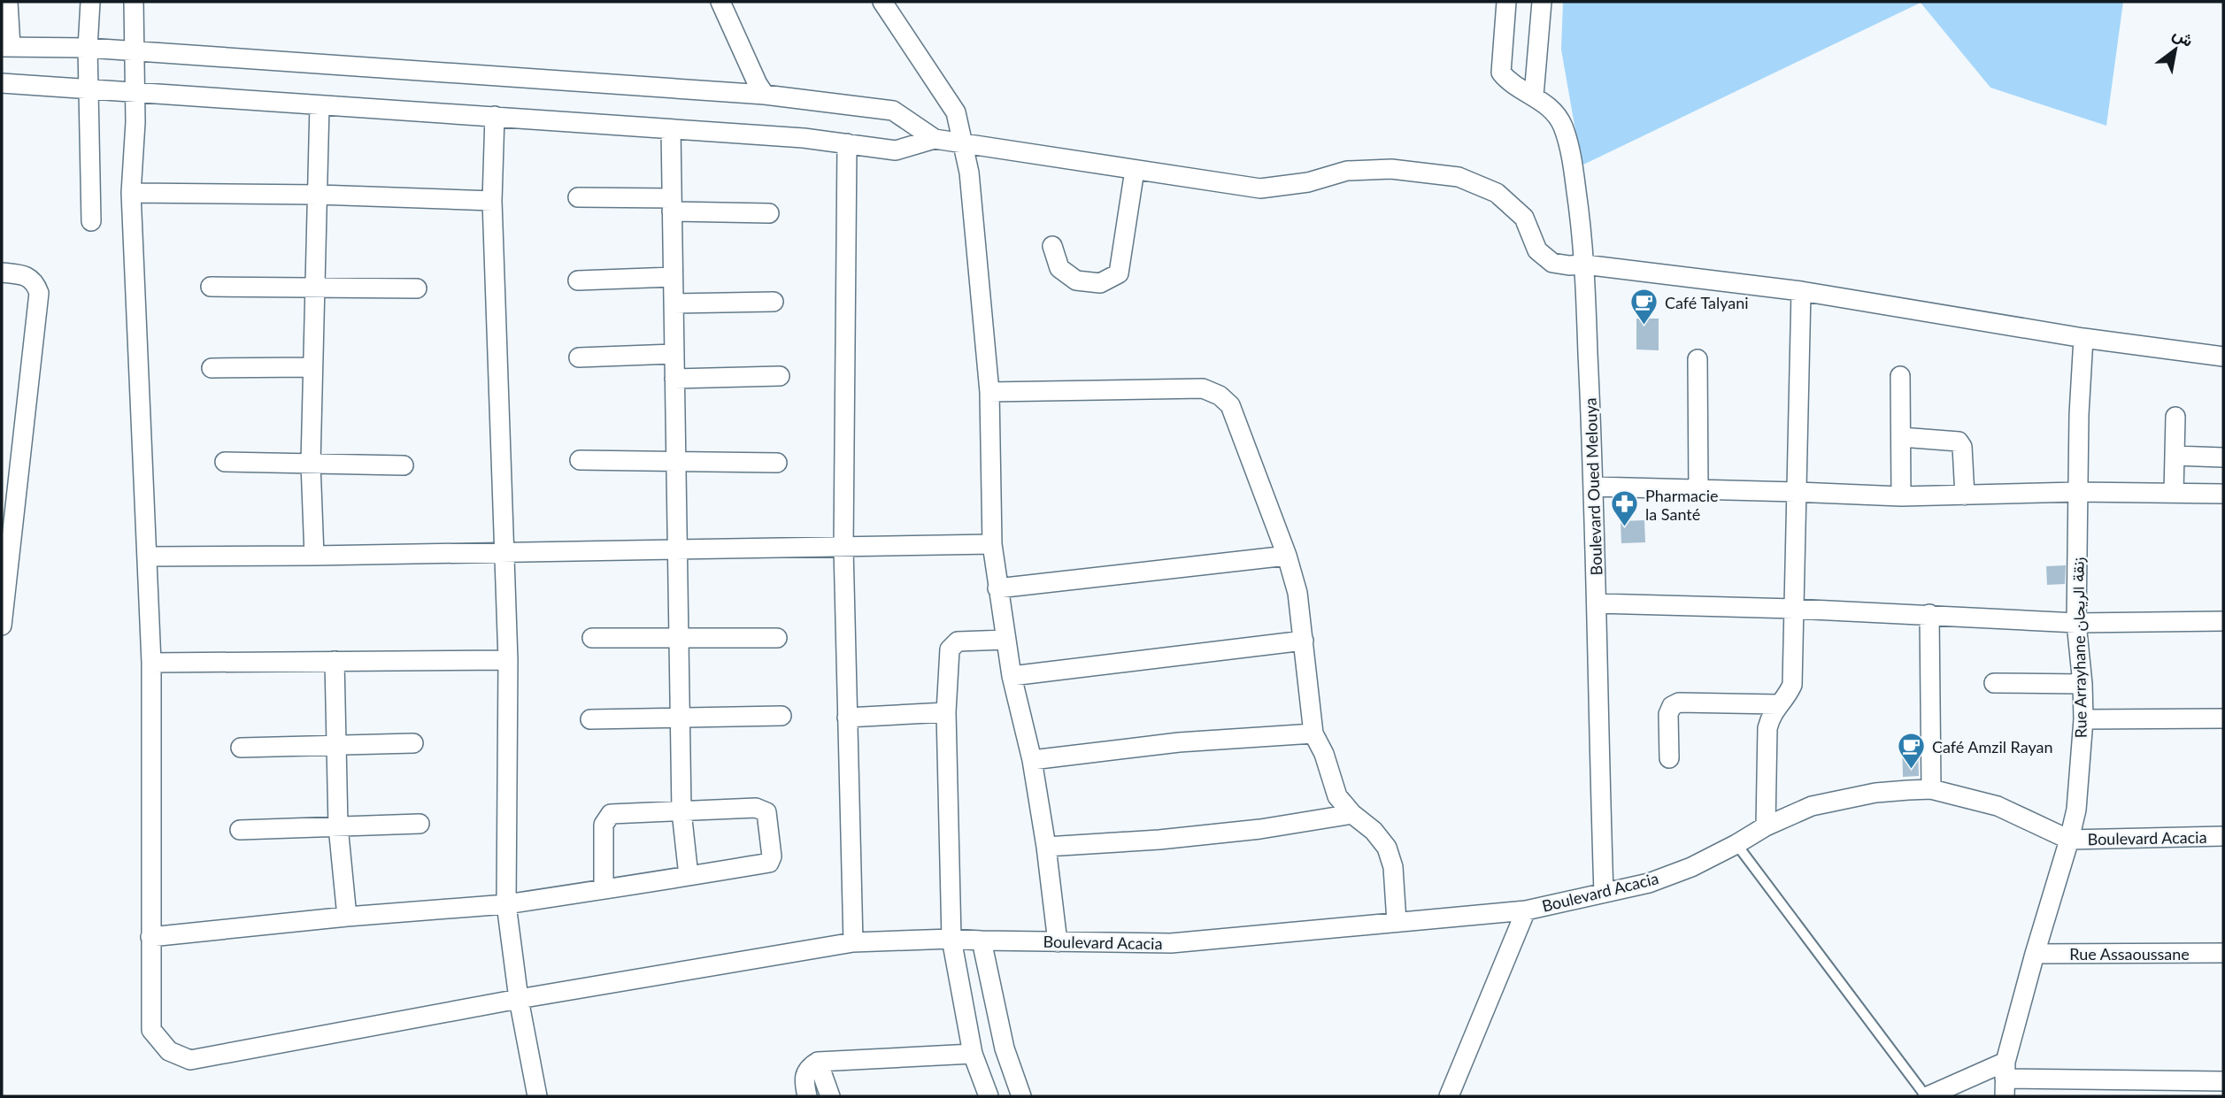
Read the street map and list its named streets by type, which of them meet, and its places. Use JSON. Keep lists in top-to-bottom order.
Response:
{
  "streets": {
    "street": [
      "Boulevard Oued Melouya",
      "Rue Arrayhane زنقة الريحان",
      "Boulevard Acacia",
      "Rue Assaoussane"
    ]
  },
  "crossings": [
    ["Boulevard Oued Melouya", "Boulevard Acacia"],
    ["Rue Arrayhane زنقة الريحان", "Boulevard Acacia"],
    ["Rue Arrayhane زنقة الريحان", "Rue Assaoussane"]
  ],
  "places": {
    "cafe": ["Café Talyani", "Café Amzil Rayan"],
    "pharmacy": ["Pharmacie la Santé"]
  },
  "north": "top right"
}
